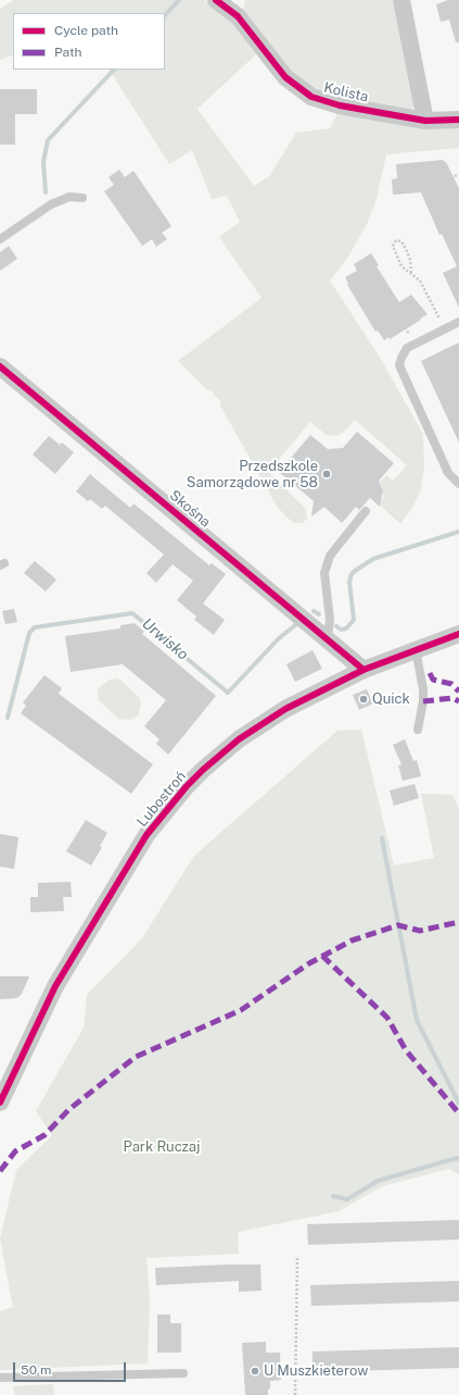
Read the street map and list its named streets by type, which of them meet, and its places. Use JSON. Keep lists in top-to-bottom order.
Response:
{
  "streets": {
    "street": ["Kolista", "Skośna", "Lubostroń"]
  },
  "crossings": [
    ["Skośna", "Lubostroń"]
  ],
  "water": ["Urwisko"],
  "parks": ["Park Ruczaj"],
  "places": ["Przedszkole Samorządowe nr 58", "Quick", "U Muszkieterow"],
  "legend": ["Cycle path", "Path"],
  "scale_bar": "50 m"
}
